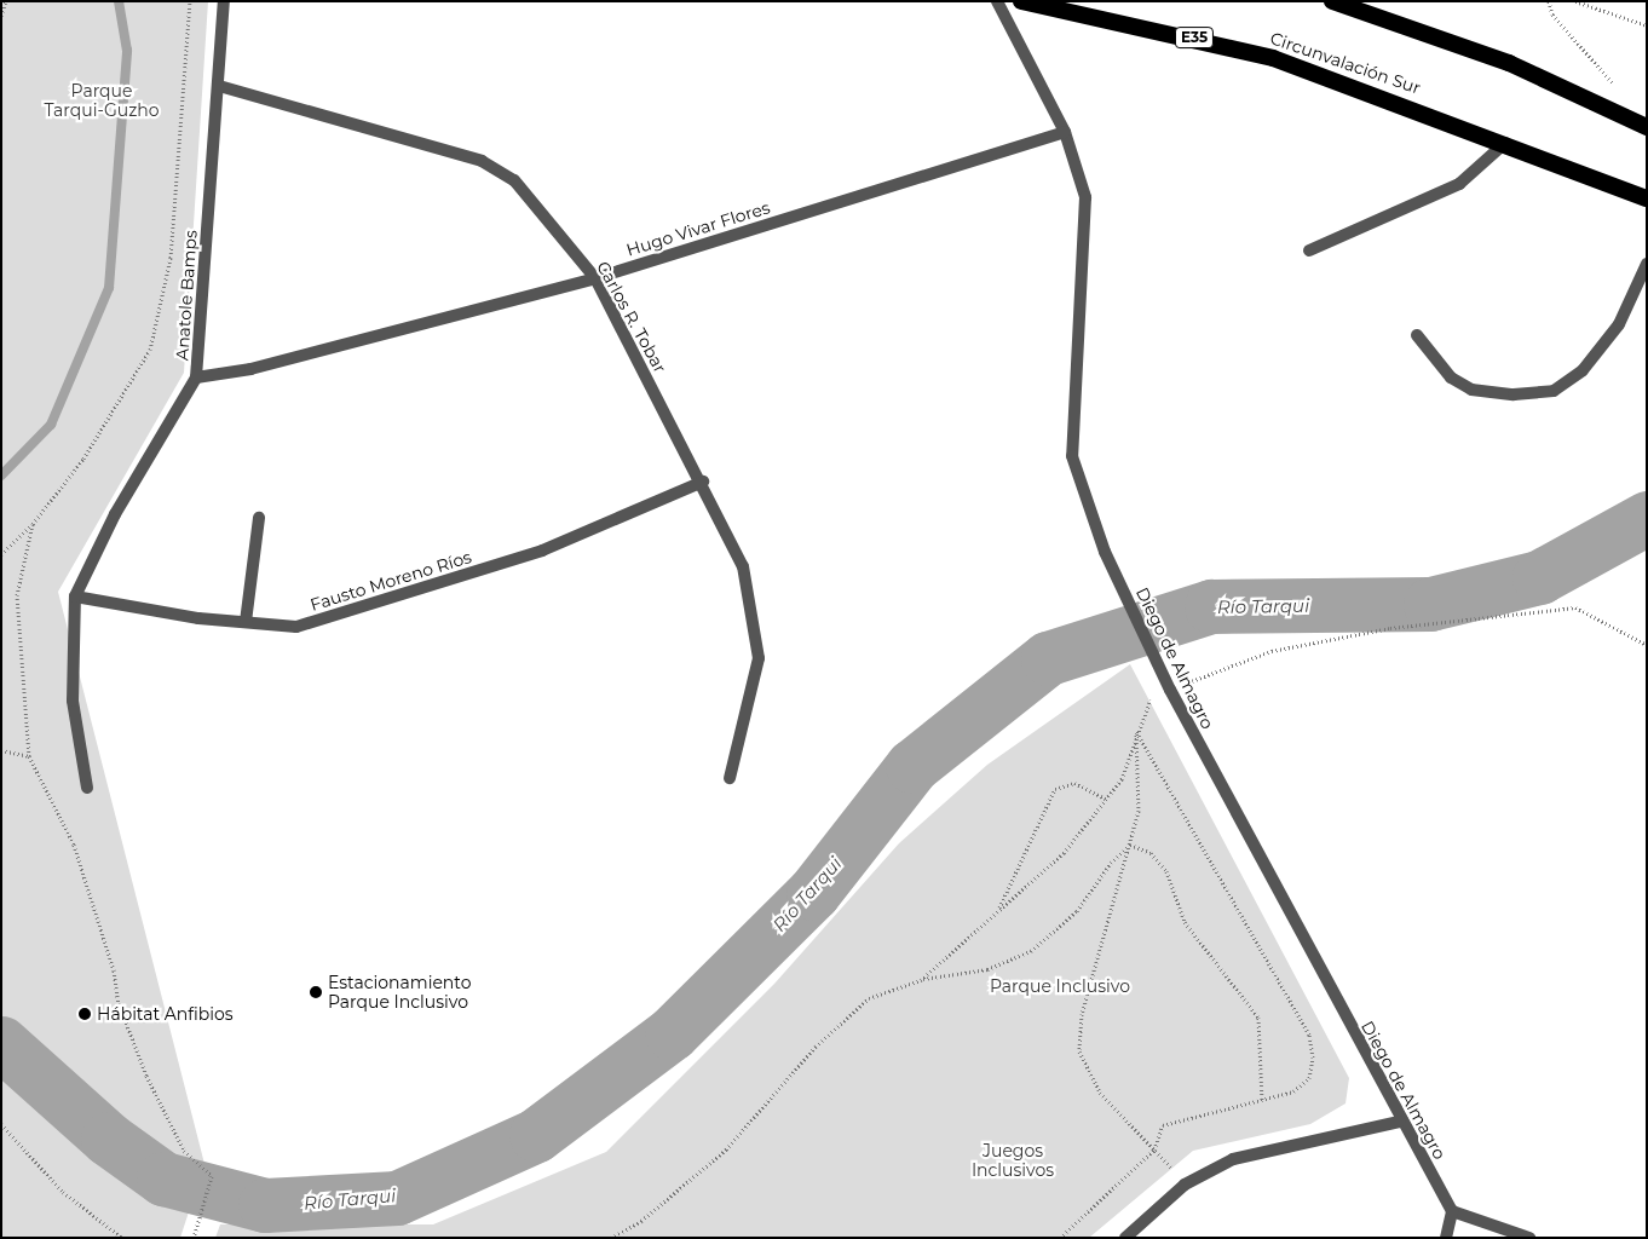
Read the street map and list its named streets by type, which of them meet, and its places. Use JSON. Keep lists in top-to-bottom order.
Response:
{
  "streets": {
    "highway": ["E35", "Circunvalación Sur"],
    "street": [
      "Hugo Vivar Flores",
      "Anatole Bamps",
      "Carlos R. Tobar",
      "Fausto Moreno Ríos",
      "Diego de Almagro"
    ]
  },
  "crossings": [
    ["Hugo Vivar Flores", "Anatole Bamps"],
    ["Hugo Vivar Flores", "Carlos R. Tobar"],
    ["Hugo Vivar Flores", "Diego de Almagro"],
    ["Anatole Bamps", "Carlos R. Tobar"],
    ["Anatole Bamps", "Fausto Moreno Ríos"],
    ["Carlos R. Tobar", "Fausto Moreno Ríos"]
  ],
  "water": ["Río Tarqui"],
  "parks": ["Parque Tarqui-Guzho", "Parque Inclusivo", "Juegos Inclusivos"],
  "places": ["Estacionamiento Parque Inclusivo", "Hábitat Anfibios"]
}
